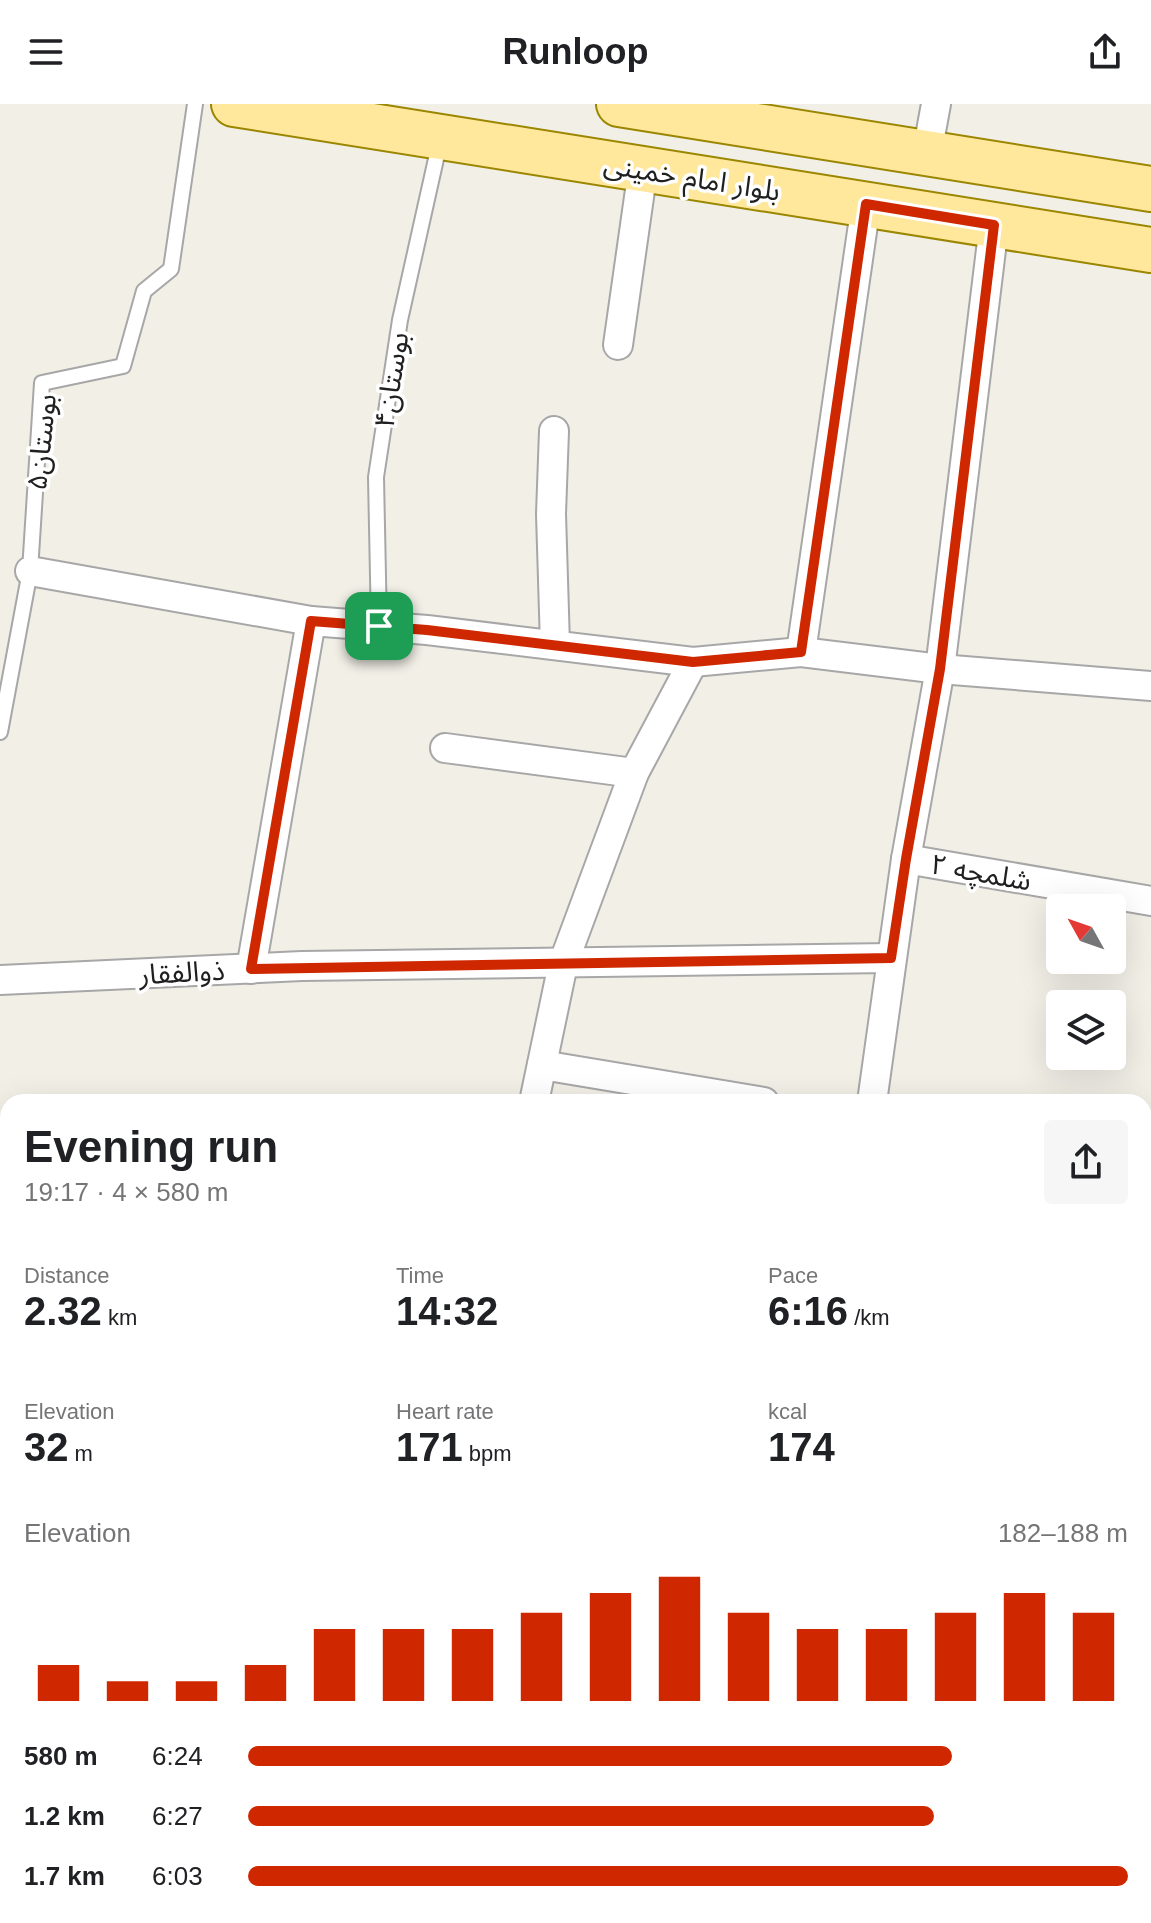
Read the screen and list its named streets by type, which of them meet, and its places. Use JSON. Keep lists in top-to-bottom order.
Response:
{
  "streets": {
    "main road": ["بلوار امام خمینی"],
    "street": ["شلمچه ۲", "ذوالفقار"],
    "lane": ["بوستان۴", "بوستان۵"]
  },
  "crossings": [
    ["بلوار امام خمینی", "بوستان۴"]
  ],
  "north": "top left",
  "page": {
    "header": "Runloop",
    "heading": ["Evening run", "19:17 · 4 × 580 m"],
    "stats": [
      ["Distance", "2.32 km"],
      ["Time", "14:32"],
      ["Pace", "6:16 /km"],
      ["Elevation", "32 m"],
      ["Heart rate", "171 bpm"],
      ["kcal", "174"]
    ],
    "chart": ["Elevation", "182–188 m"],
    "list": [
      {
        "name": "580 m",
        "note": "6:24"
      },
      {
        "name": "1.2 km",
        "note": "6:27"
      },
      {
        "name": "1.7 km",
        "note": "6:03"
      }
    ]
  }
}
